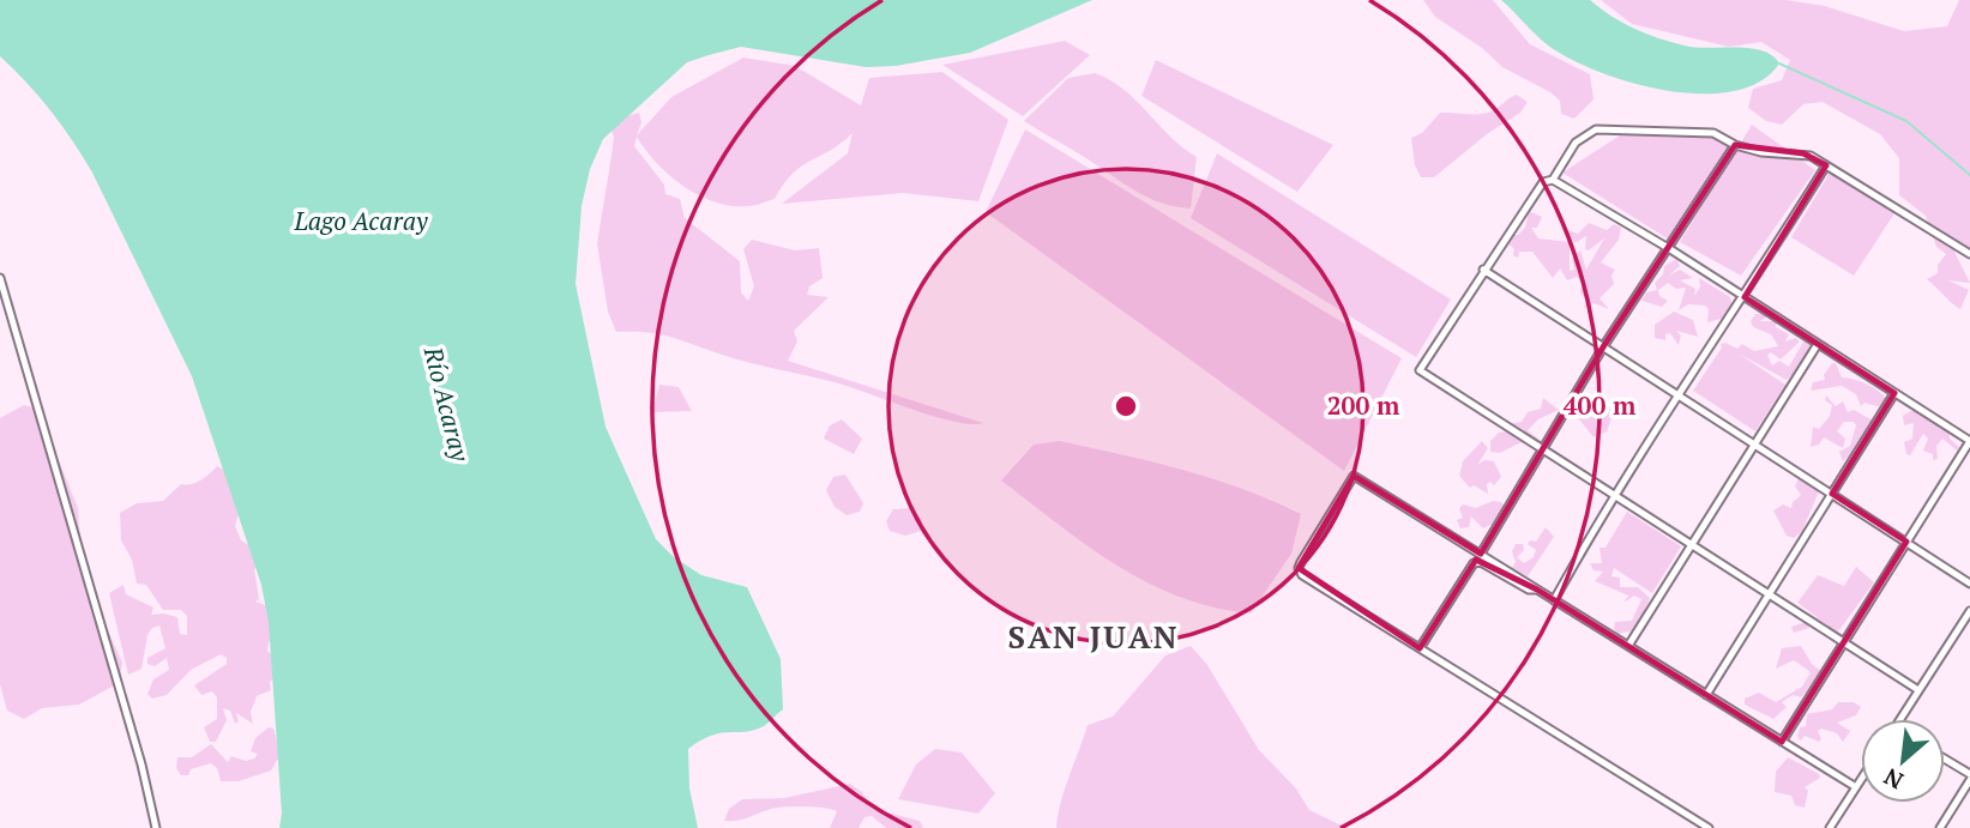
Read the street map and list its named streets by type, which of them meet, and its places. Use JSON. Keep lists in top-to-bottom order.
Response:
{
  "districts": ["SAN JUAN"],
  "water": ["Lago Acaray", "Río Acaray"],
  "north": "bottom left",
  "rings": ["200 m", "400 m"]
}
